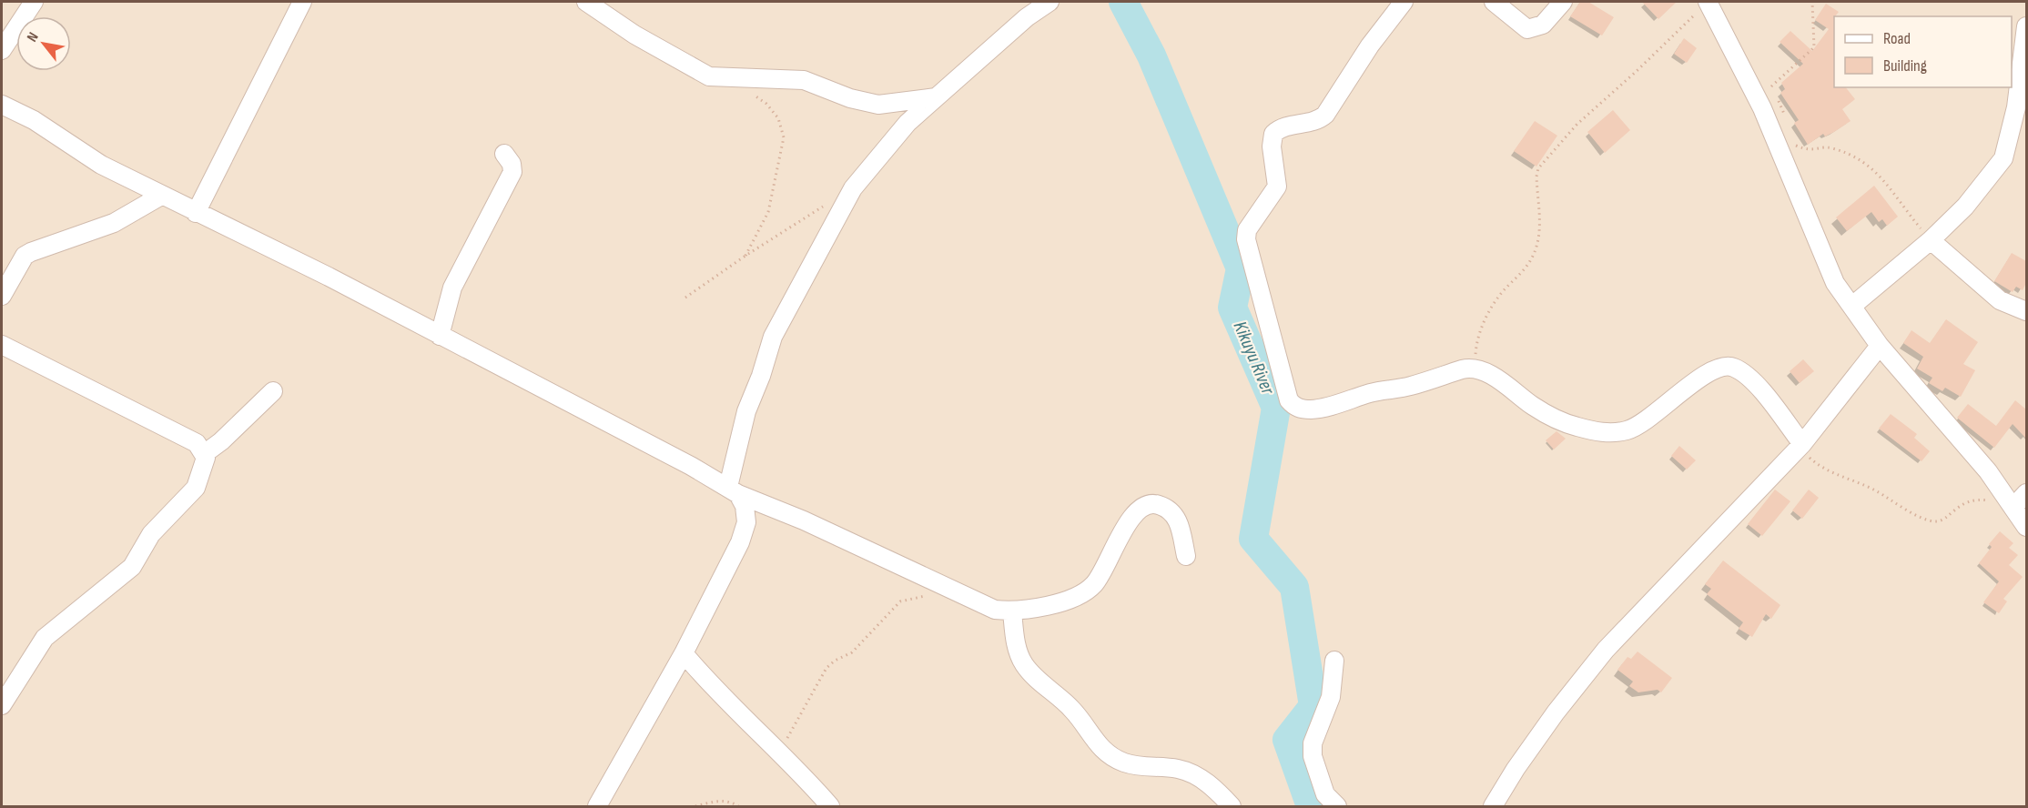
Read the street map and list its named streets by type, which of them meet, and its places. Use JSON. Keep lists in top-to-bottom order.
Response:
{
  "water": ["Kikuyu River"],
  "legend": ["Road", "Building"],
  "north": "top left"
}
